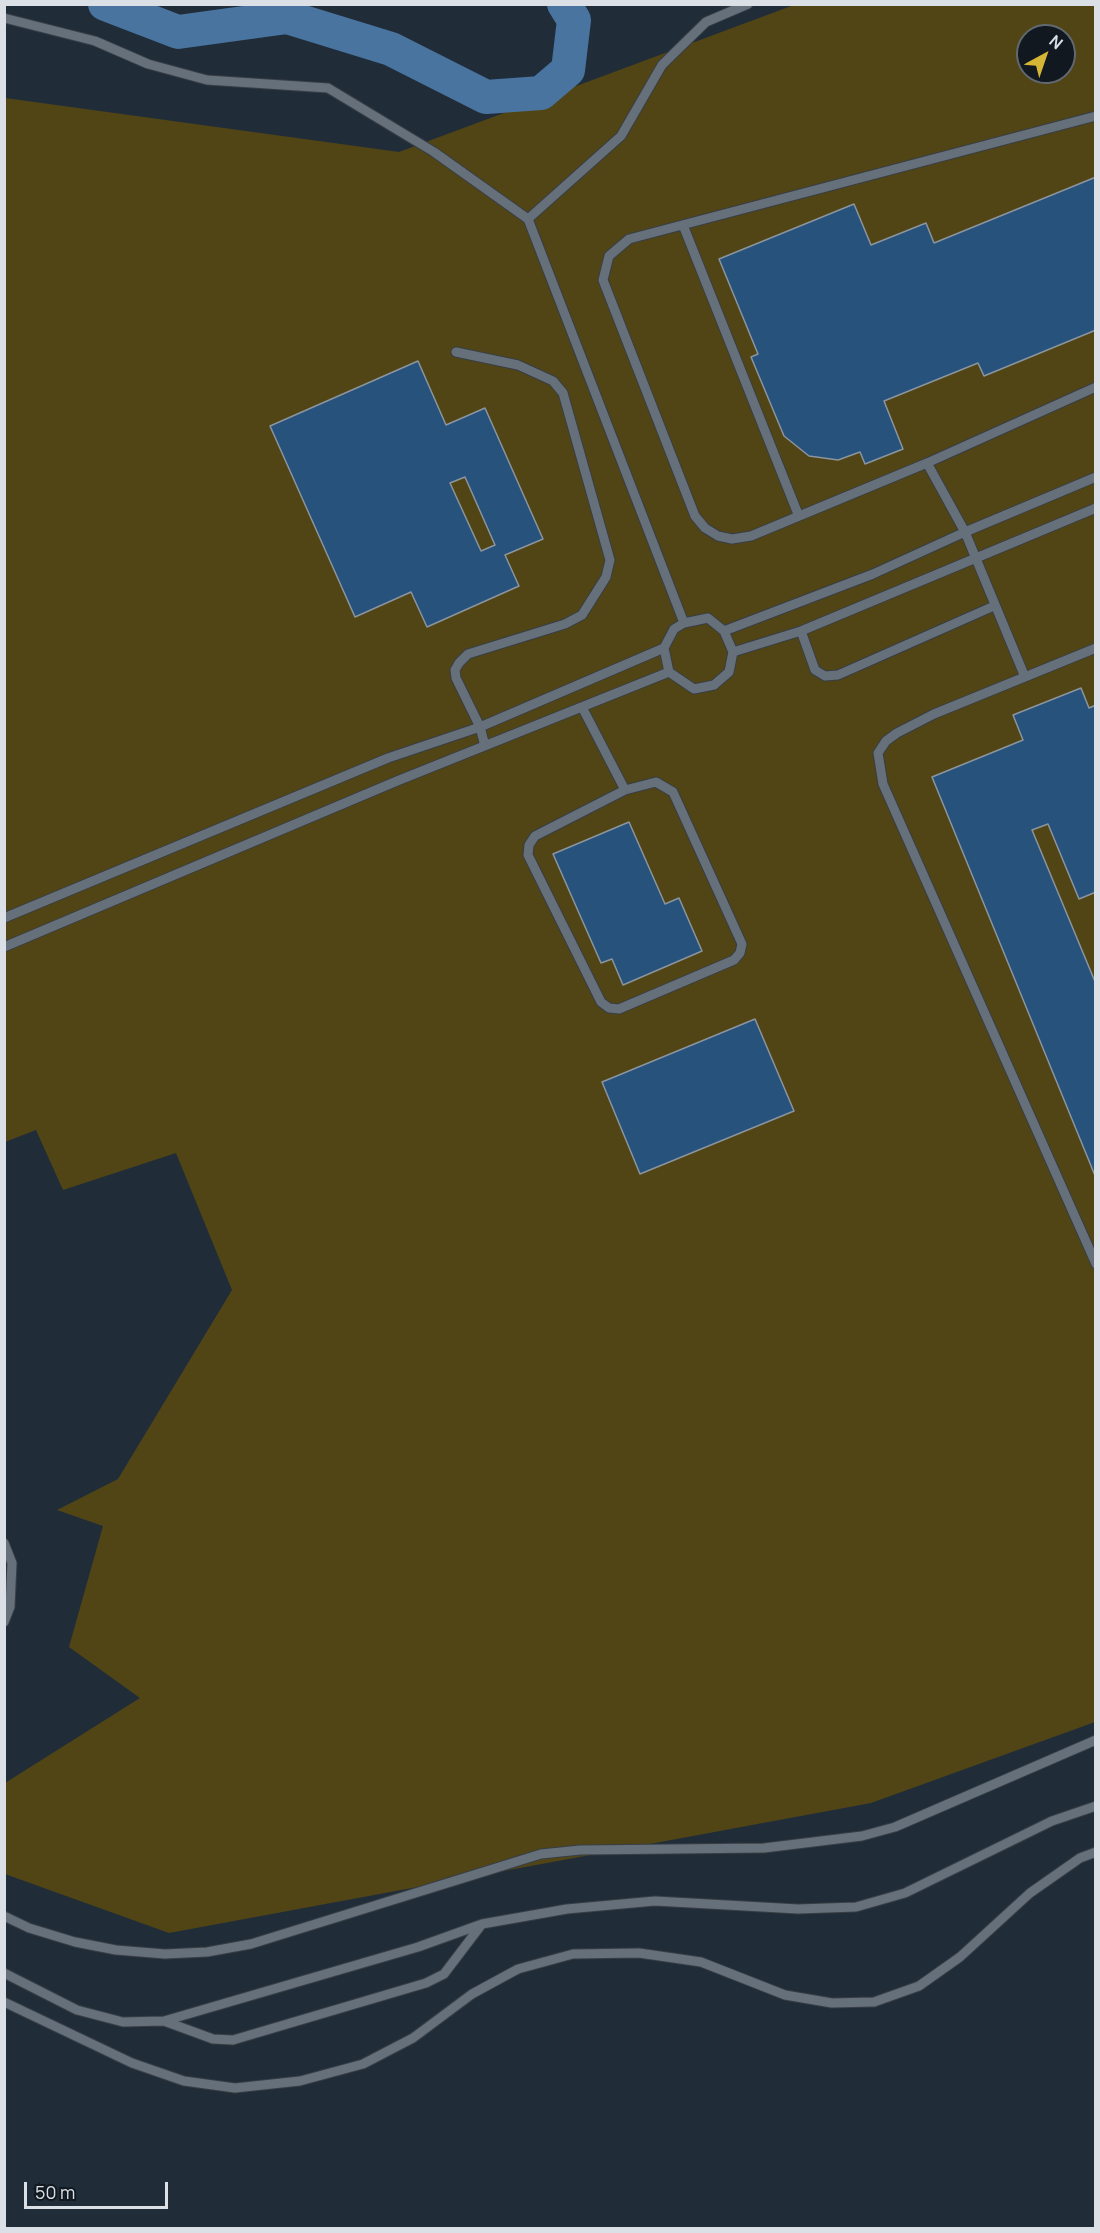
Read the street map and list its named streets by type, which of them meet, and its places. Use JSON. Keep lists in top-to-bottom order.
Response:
{
  "scale_bar": "50 m",
  "north": "top right"
}
